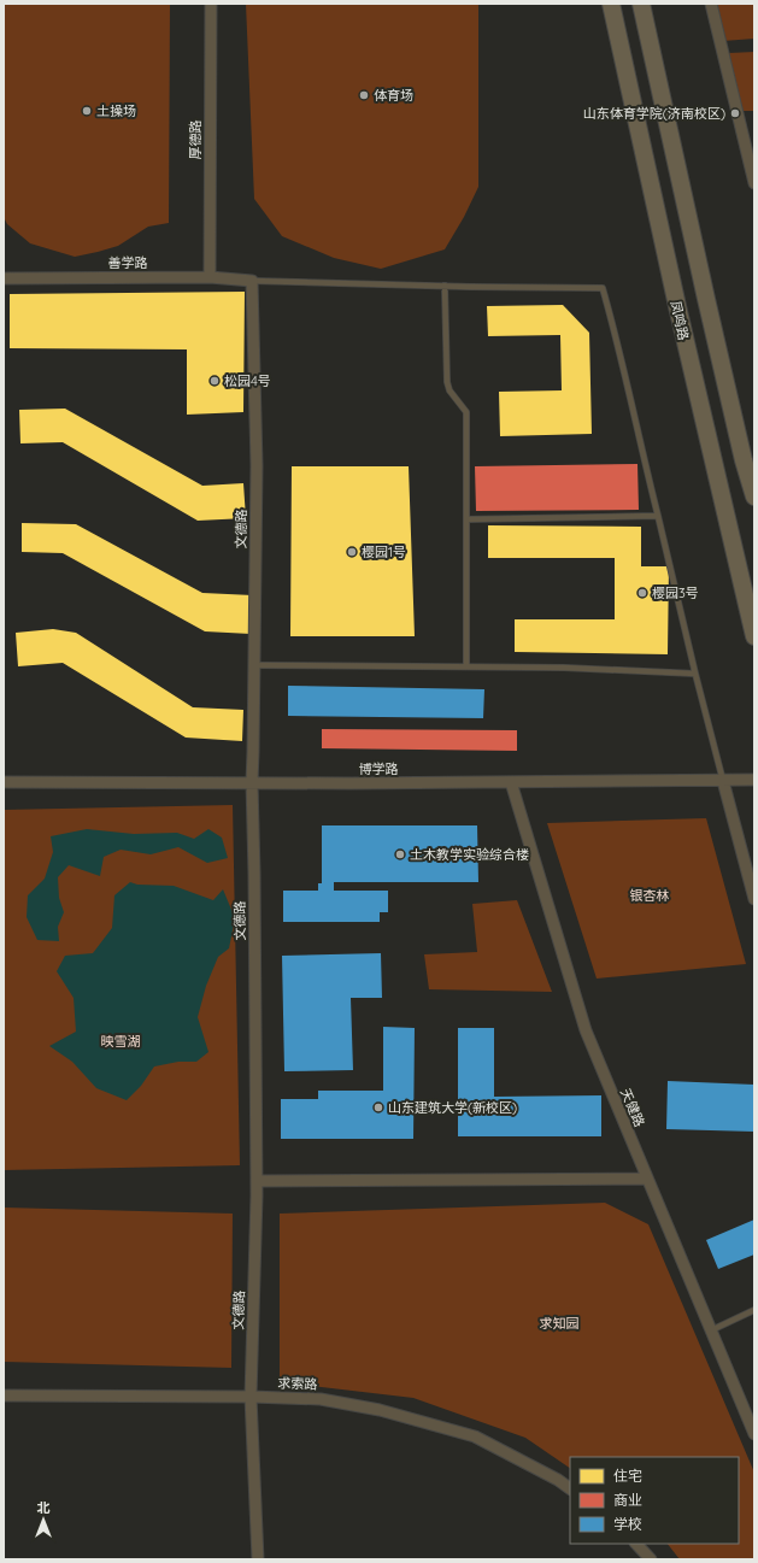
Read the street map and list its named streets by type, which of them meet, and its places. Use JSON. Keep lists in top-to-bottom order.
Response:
{
  "streets": {
    "main road": ["凤鸣路"],
    "street": [
      "厚德路",
      "善学路",
      "文德路",
      "博学路",
      "天健路",
      "求索路"
    ]
  },
  "crossings": [
    ["厚德路", "善学路"],
    ["善学路", "文德路"],
    ["文德路", "博学路"],
    ["文德路", "求索路"],
    ["博学路", "天健路"]
  ],
  "parks": ["银杏林", "映雪湖", "求知园"],
  "places": [
    "体育场",
    "土操场",
    "山东体育学院(济南校区)",
    "松园4号",
    "樱园1号",
    "樱园3号",
    "土木教学实验综合楼",
    "山东建筑大学(新校区)"
  ],
  "legend": ["住宅", "商业", "学校"],
  "north": "top"
}
